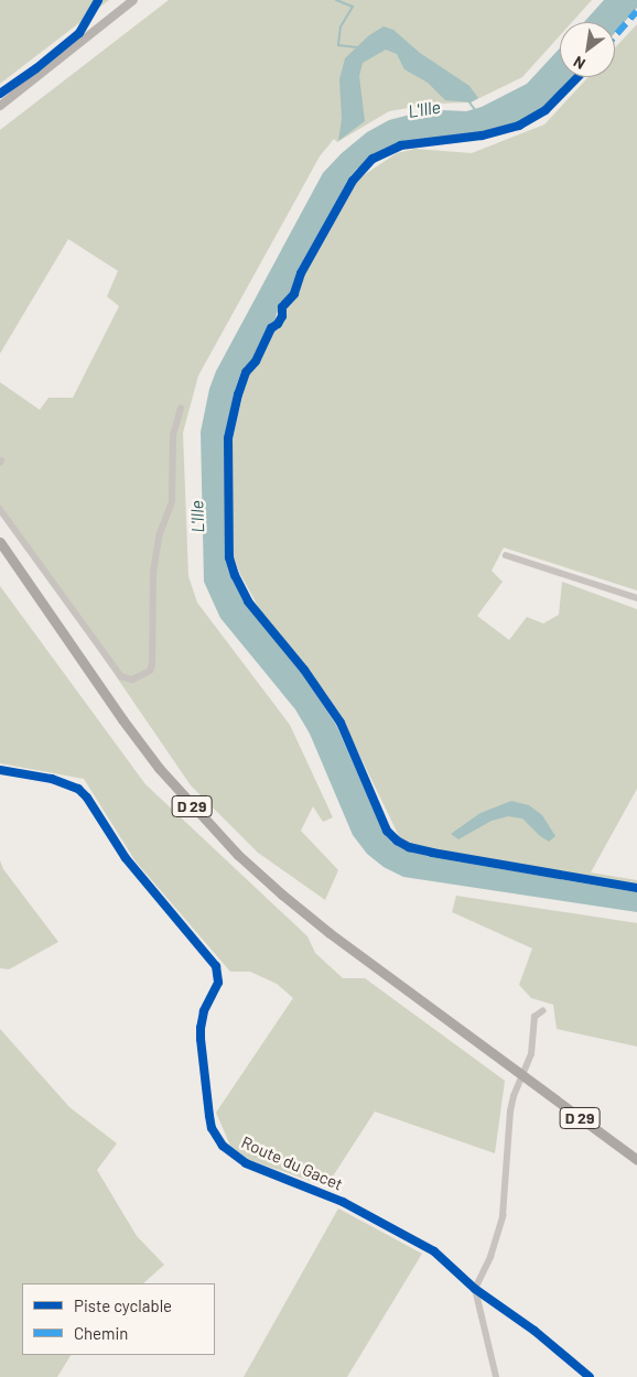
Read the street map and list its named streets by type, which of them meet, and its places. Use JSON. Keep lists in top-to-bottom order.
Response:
{
  "streets": {
    "main road": ["D 29"],
    "street": ["Route du Gacet"]
  },
  "water": ["L'Ille"],
  "legend": ["Piste cyclable", "Chemin"],
  "north": "bottom left"
}
